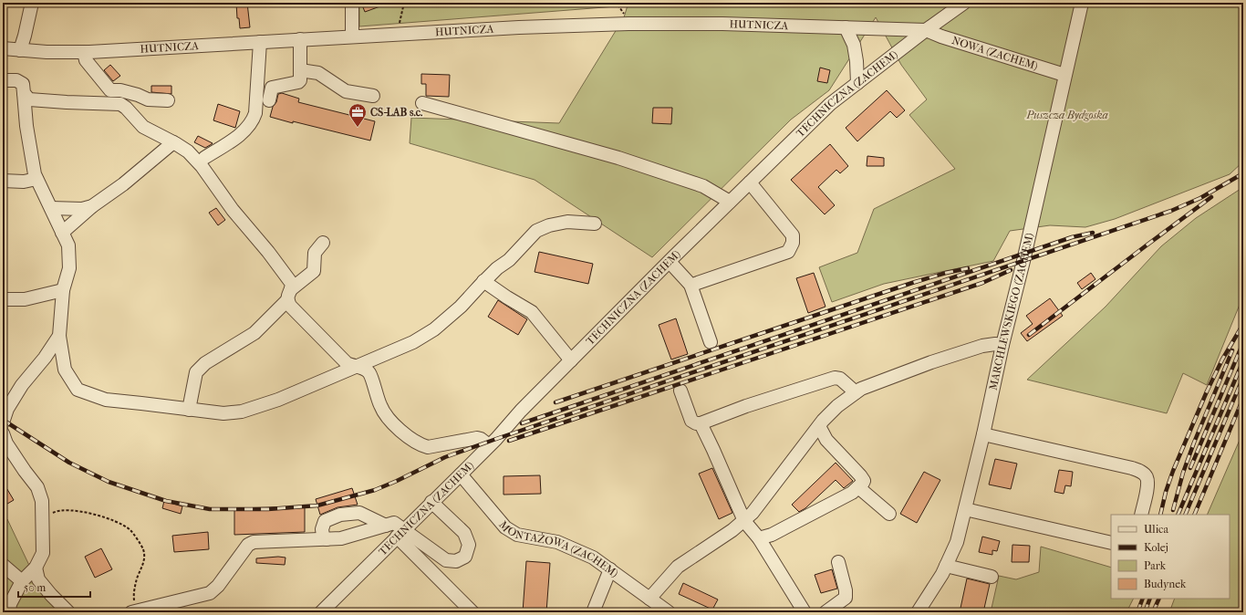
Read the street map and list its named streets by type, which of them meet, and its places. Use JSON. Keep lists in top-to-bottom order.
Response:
{
  "streets": {
    "street": [
      "HUTNICZA",
      "NOWA (ZACHEM)",
      "TECHNICZNA (ZACHEM)",
      "MARCHLEWSKIEGO (ZACHEM)",
      "MONTAŻOWA (ZACHEM)"
    ]
  },
  "crossings": [
    ["HUTNICZA", "NOWA (ZACHEM)"],
    ["HUTNICZA", "TECHNICZNA (ZACHEM)"],
    ["NOWA (ZACHEM)", "TECHNICZNA (ZACHEM)"],
    ["NOWA (ZACHEM)", "MARCHLEWSKIEGO (ZACHEM)"],
    ["TECHNICZNA (ZACHEM)", "MONTAŻOWA (ZACHEM)"]
  ],
  "parks": ["Puszcza Bydgoska"],
  "places": {
    "office": ["CS-LAB s.c."]
  },
  "legend": [
    "Ulica",
    "Kolej",
    "Park",
    "Budynek"
  ],
  "scale_bar": "50 m"
}
